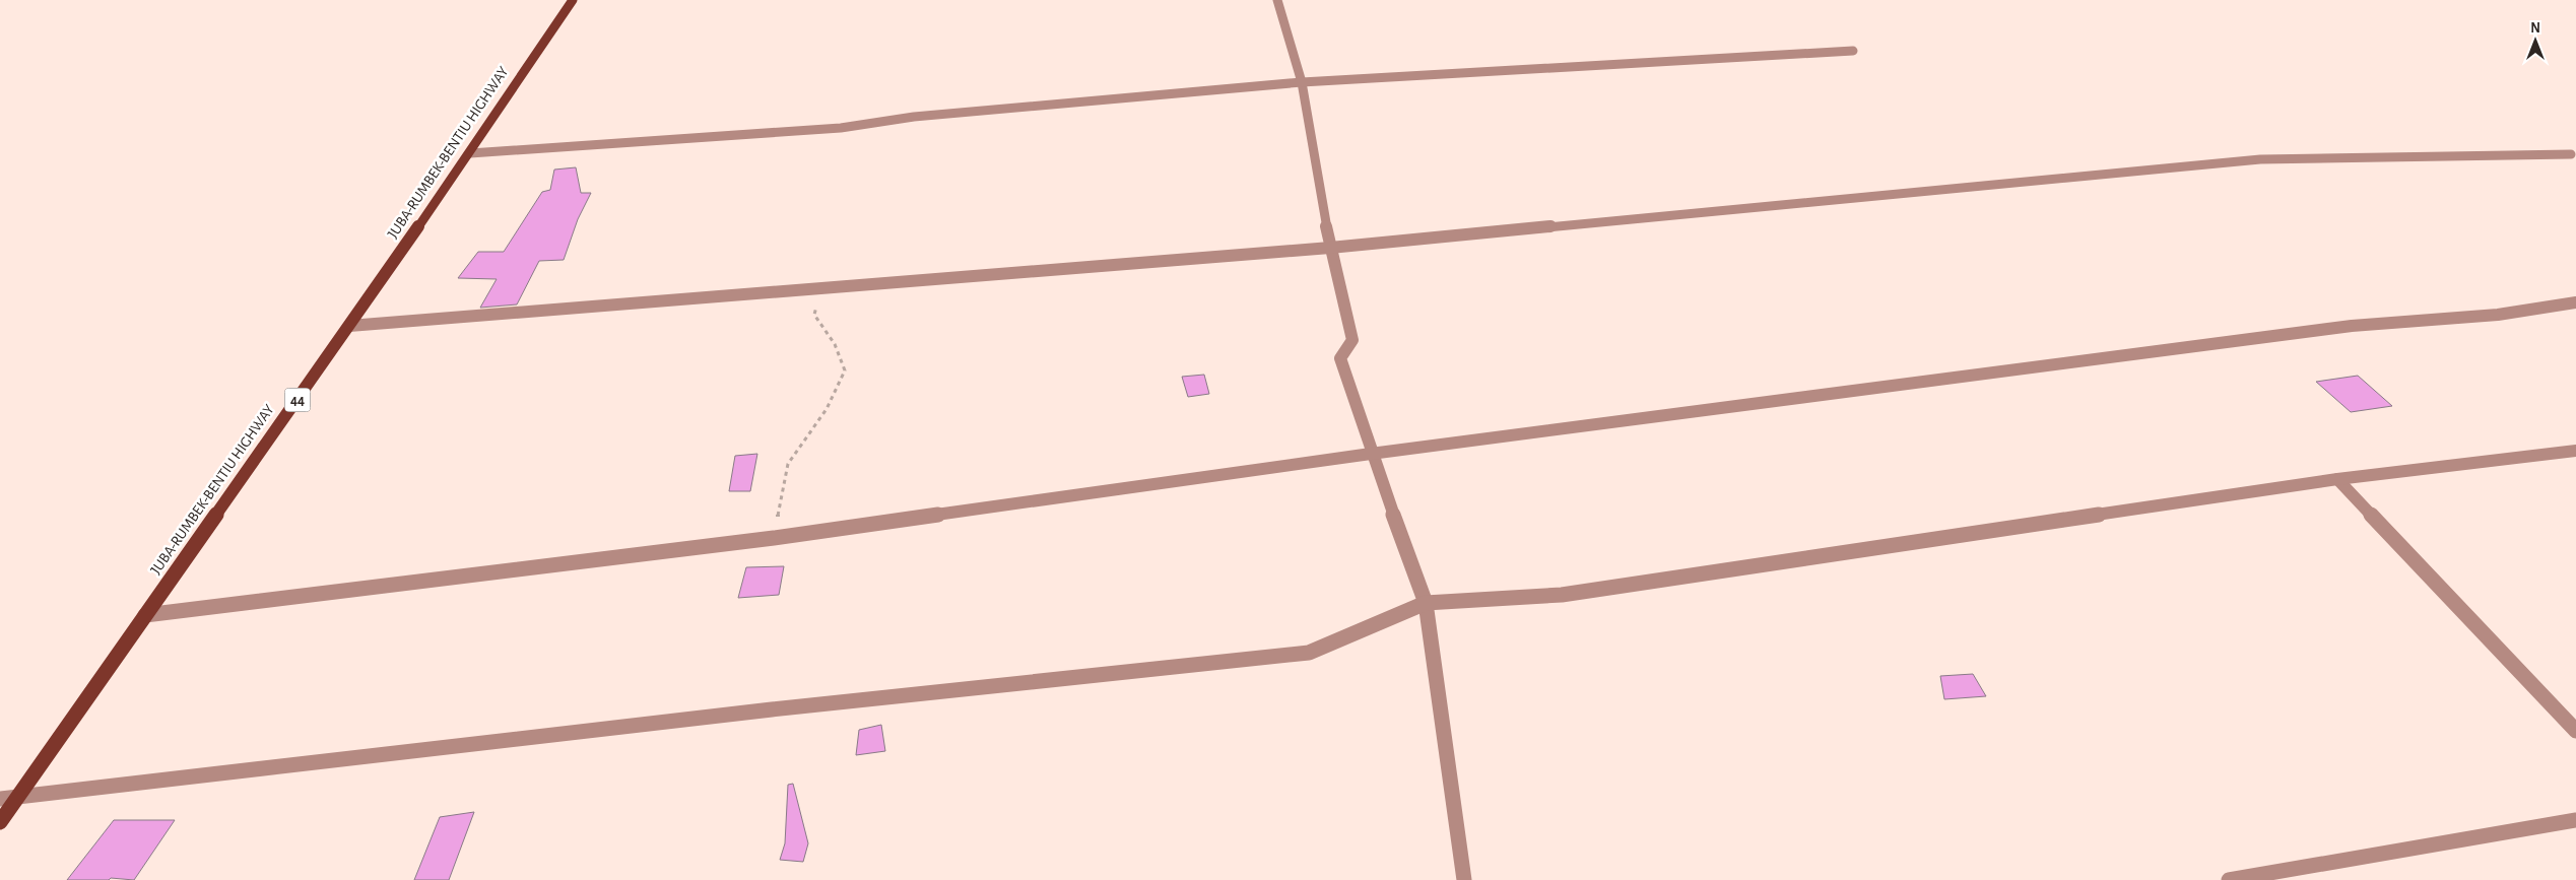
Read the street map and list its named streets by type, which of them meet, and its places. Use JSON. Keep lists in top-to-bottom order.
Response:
{
  "streets": {
    "main road": ["JUBA-RUMBEK-BENTIU HIGHWAY", "44"]
  },
  "north": "top"
}
